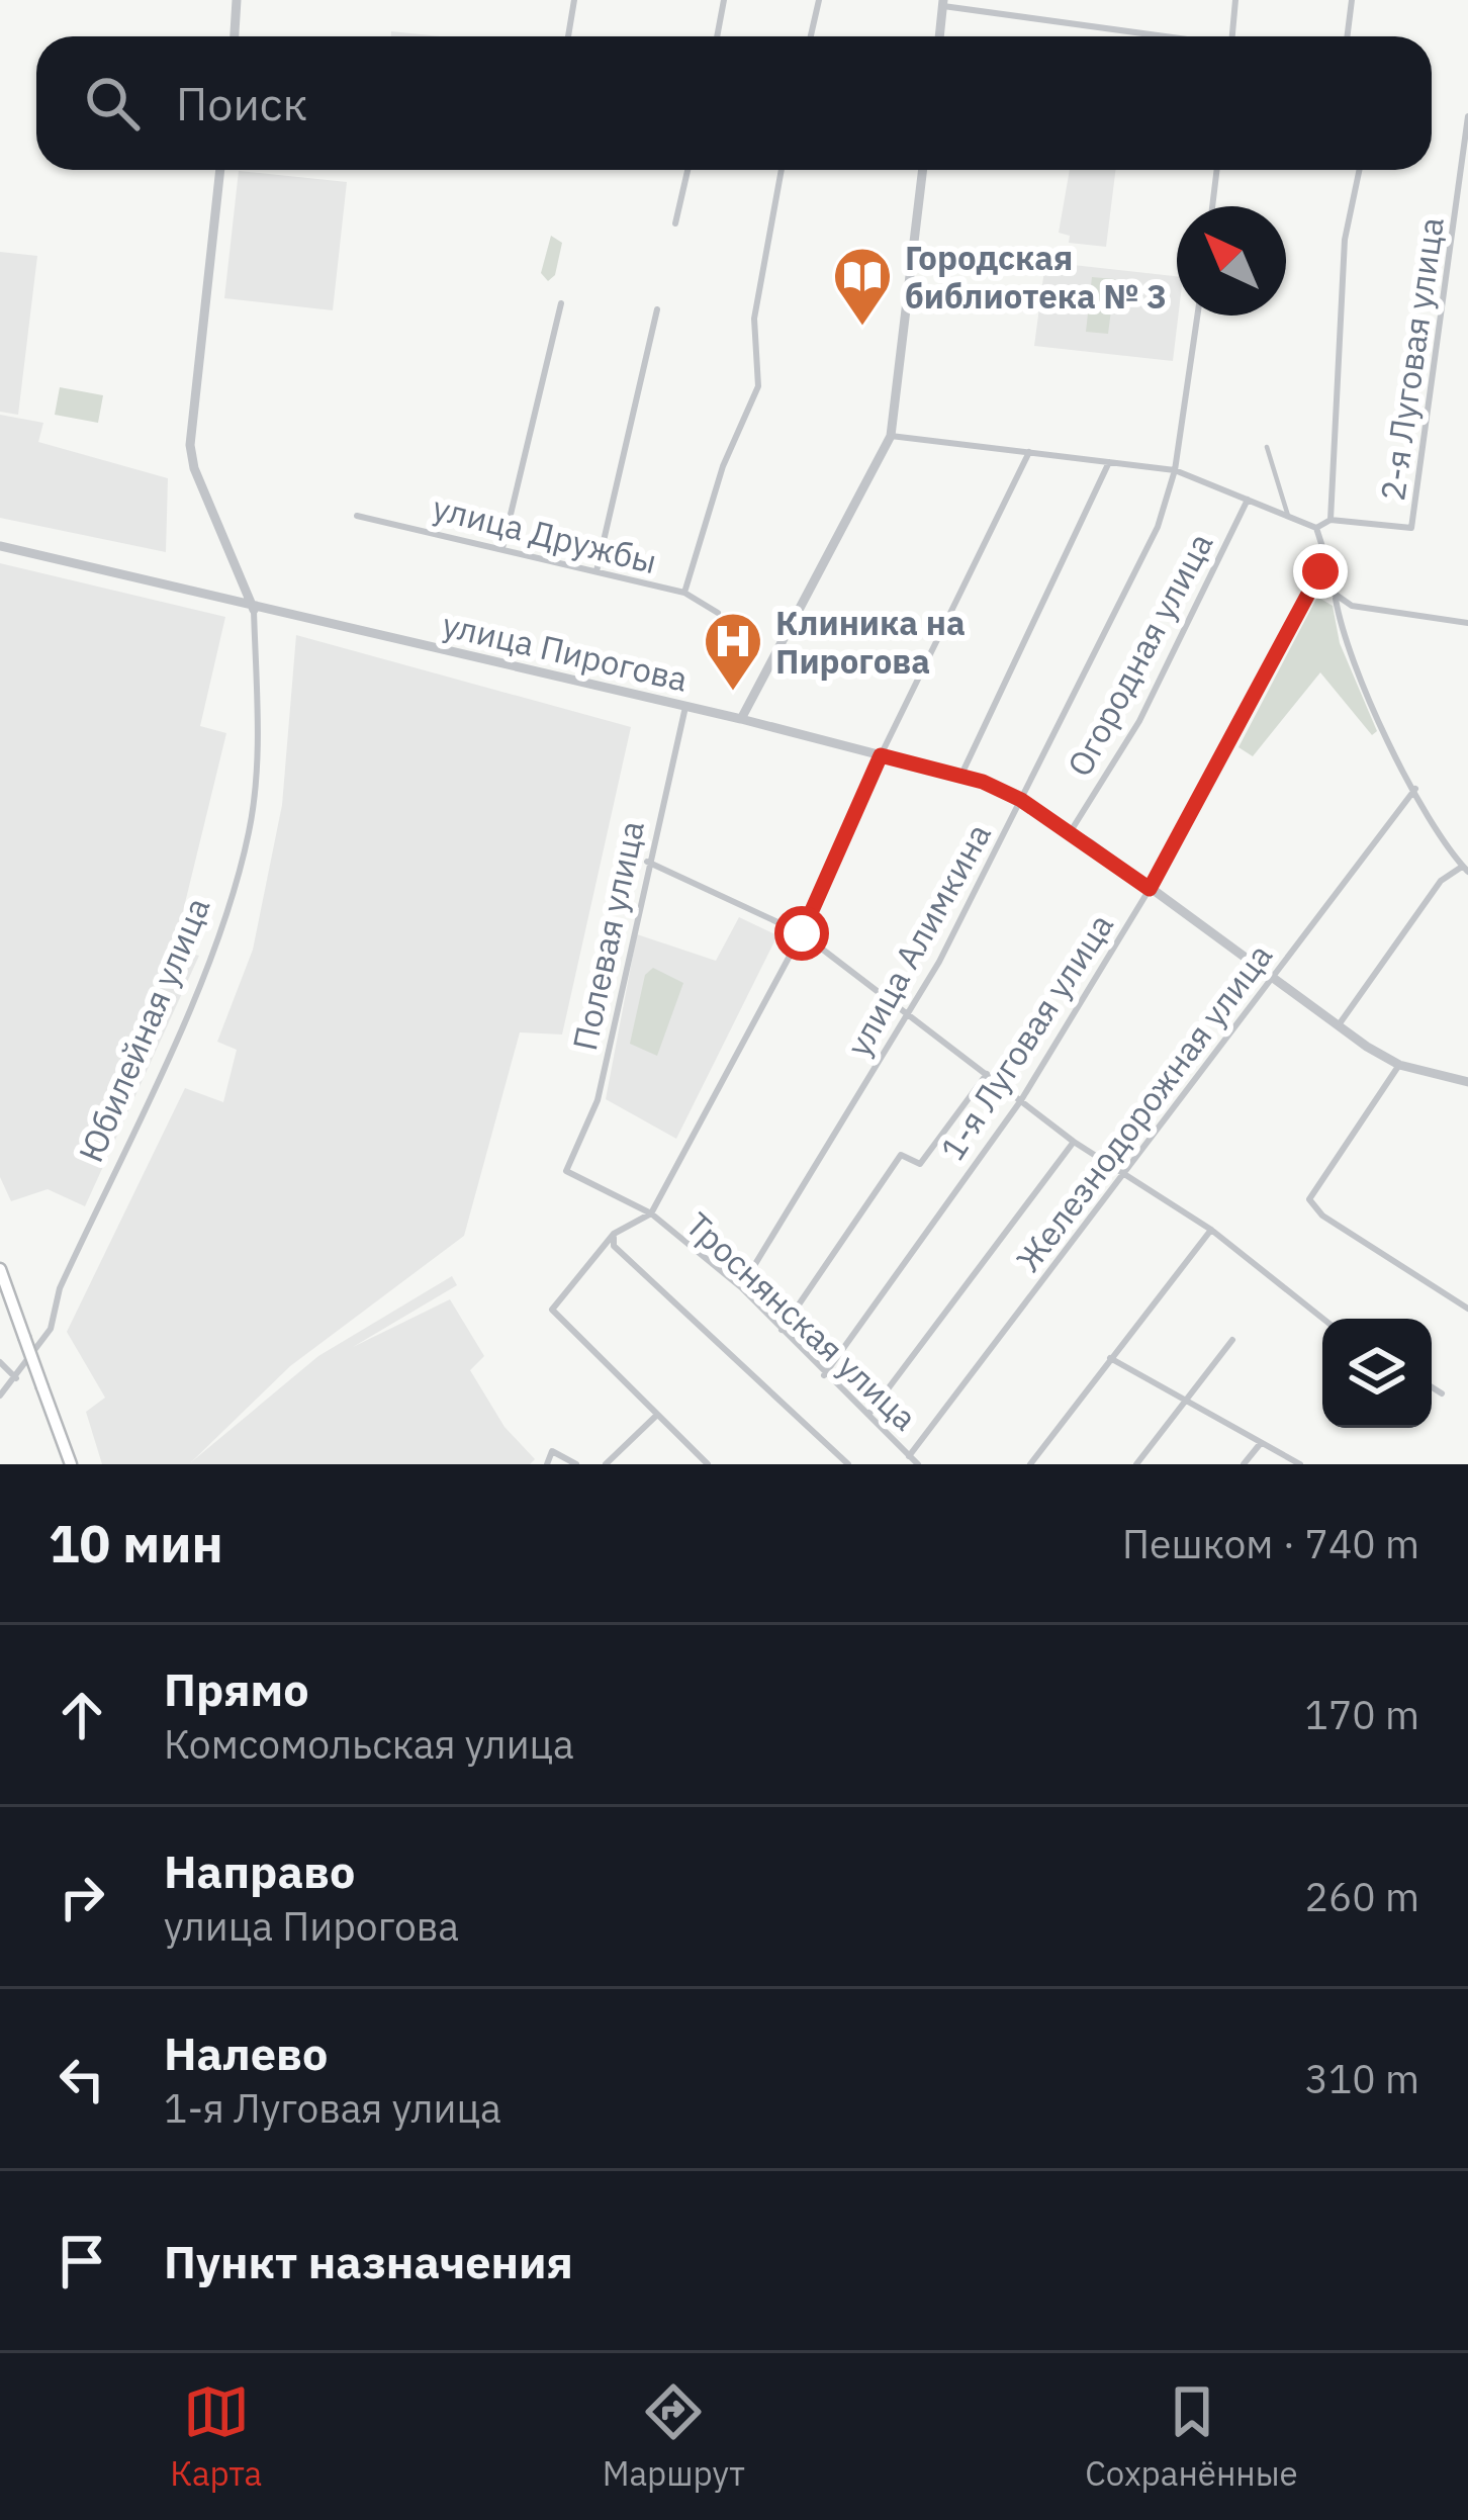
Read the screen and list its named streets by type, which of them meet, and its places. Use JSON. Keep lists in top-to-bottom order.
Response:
{
  "streets": {
    "street": [
      "2-я Луговая улица",
      "улица Дружбы",
      "улица Пирогова",
      "Огородная улица",
      "Полевая улица",
      "улица Алимкина",
      "Юбилейная улица",
      "1-я Луговая улица",
      "Железнодорожная улица",
      "Троснянская улица"
    ]
  },
  "crossings": [
    ["улица Пирогова", "Огородная улица"],
    ["улица Пирогова", "Полевая улица"],
    ["улица Пирогова", "улица Алимкина"],
    ["улица Пирогова", "Юбилейная улица"],
    ["улица Пирогова", "1-я Луговая улица"],
    ["улица Пирогова", "Железнодорожная улица"],
    ["Полевая улица", "Троснянская улица"],
    ["улица Алимкина", "Троснянская улица"],
    ["1-я Луговая улица", "Троснянская улица"],
    ["Железнодорожная улица", "Троснянская улица"]
  ],
  "places": {
    "library": ["Городская библиотека № 3"],
    "hospital": ["Клиника на Пирогова"]
  },
  "north": "top left",
  "page": {
    "search": "Поиск",
    "heading": ["10 мин", "Пешком · 740 m"],
    "list": [
      ["Прямо", "Комсомольская улица", "170 m"],
      ["Направо", "улица Пирогова", "260 m"],
      ["Налево", "1-я Луговая улица", "310 m"],
      "Пункт назначения"
    ],
    "nav": ["Карта", "Маршрут", "Сохранённые"]
  }
}
